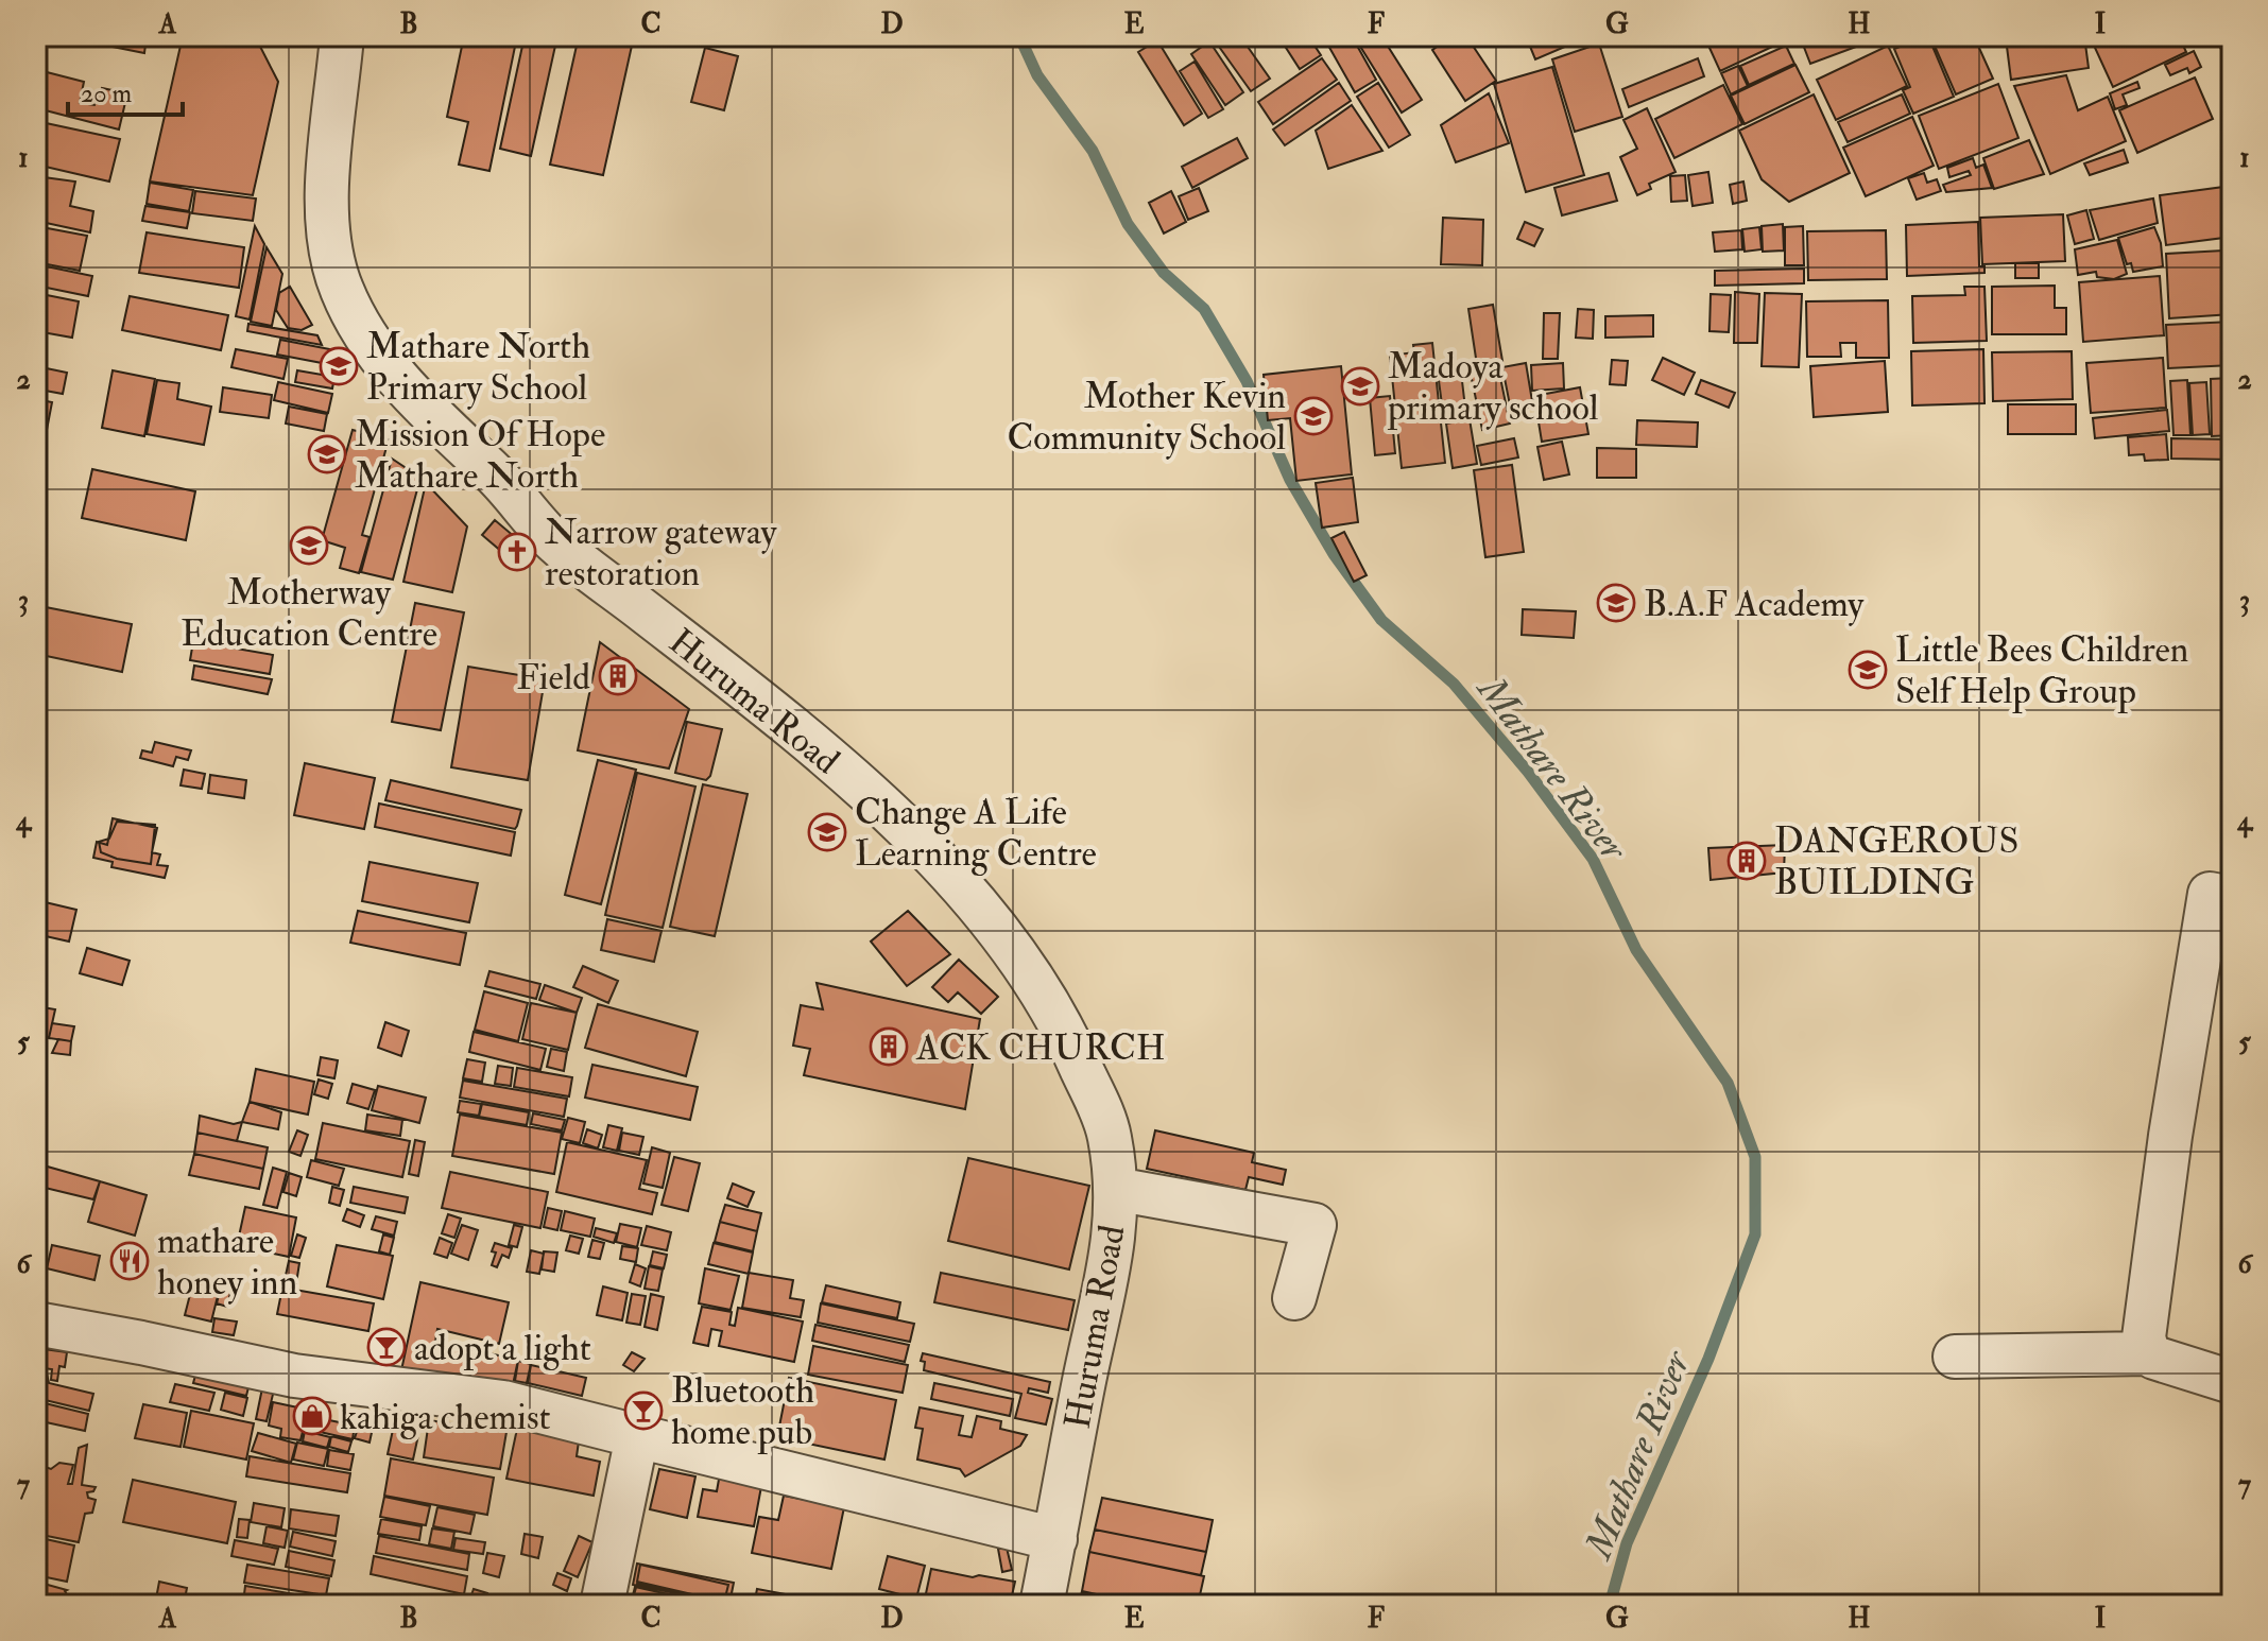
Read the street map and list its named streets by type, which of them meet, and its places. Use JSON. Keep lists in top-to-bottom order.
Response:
{
  "streets": {
    "street": ["Huruma Road"]
  },
  "water": ["Mathare River"],
  "places": {
    "school or university": [
      "Mathare North Primary School",
      "Madoya primary school",
      "Mother Kevin Community School",
      "Mission Of Hope Mathare North",
      "Motherway Education Centre",
      "B.A.F Academy",
      "Little Bees Children Self Help Group",
      "Change A Life Learning Centre"
    ],
    "church": ["Narrow gateway restoration"],
    "building": ["Field", "DANGEROUS BUILDING", "ACK CHURCH"],
    "restaurant": ["mathare honey inn"],
    "bar": ["adopt a light", "Bluetooth home pub"],
    "shop": ["kahiga chemist"]
  },
  "scale_bar": "20 m",
  "grid": {
    "columns": [
      "A",
      "B",
      "C",
      "D",
      "E",
      "F",
      "G",
      "H",
      "I"
    ],
    "rows": [
      "1",
      "2",
      "3",
      "4",
      "5",
      "6",
      "7"
    ]
  }
}
